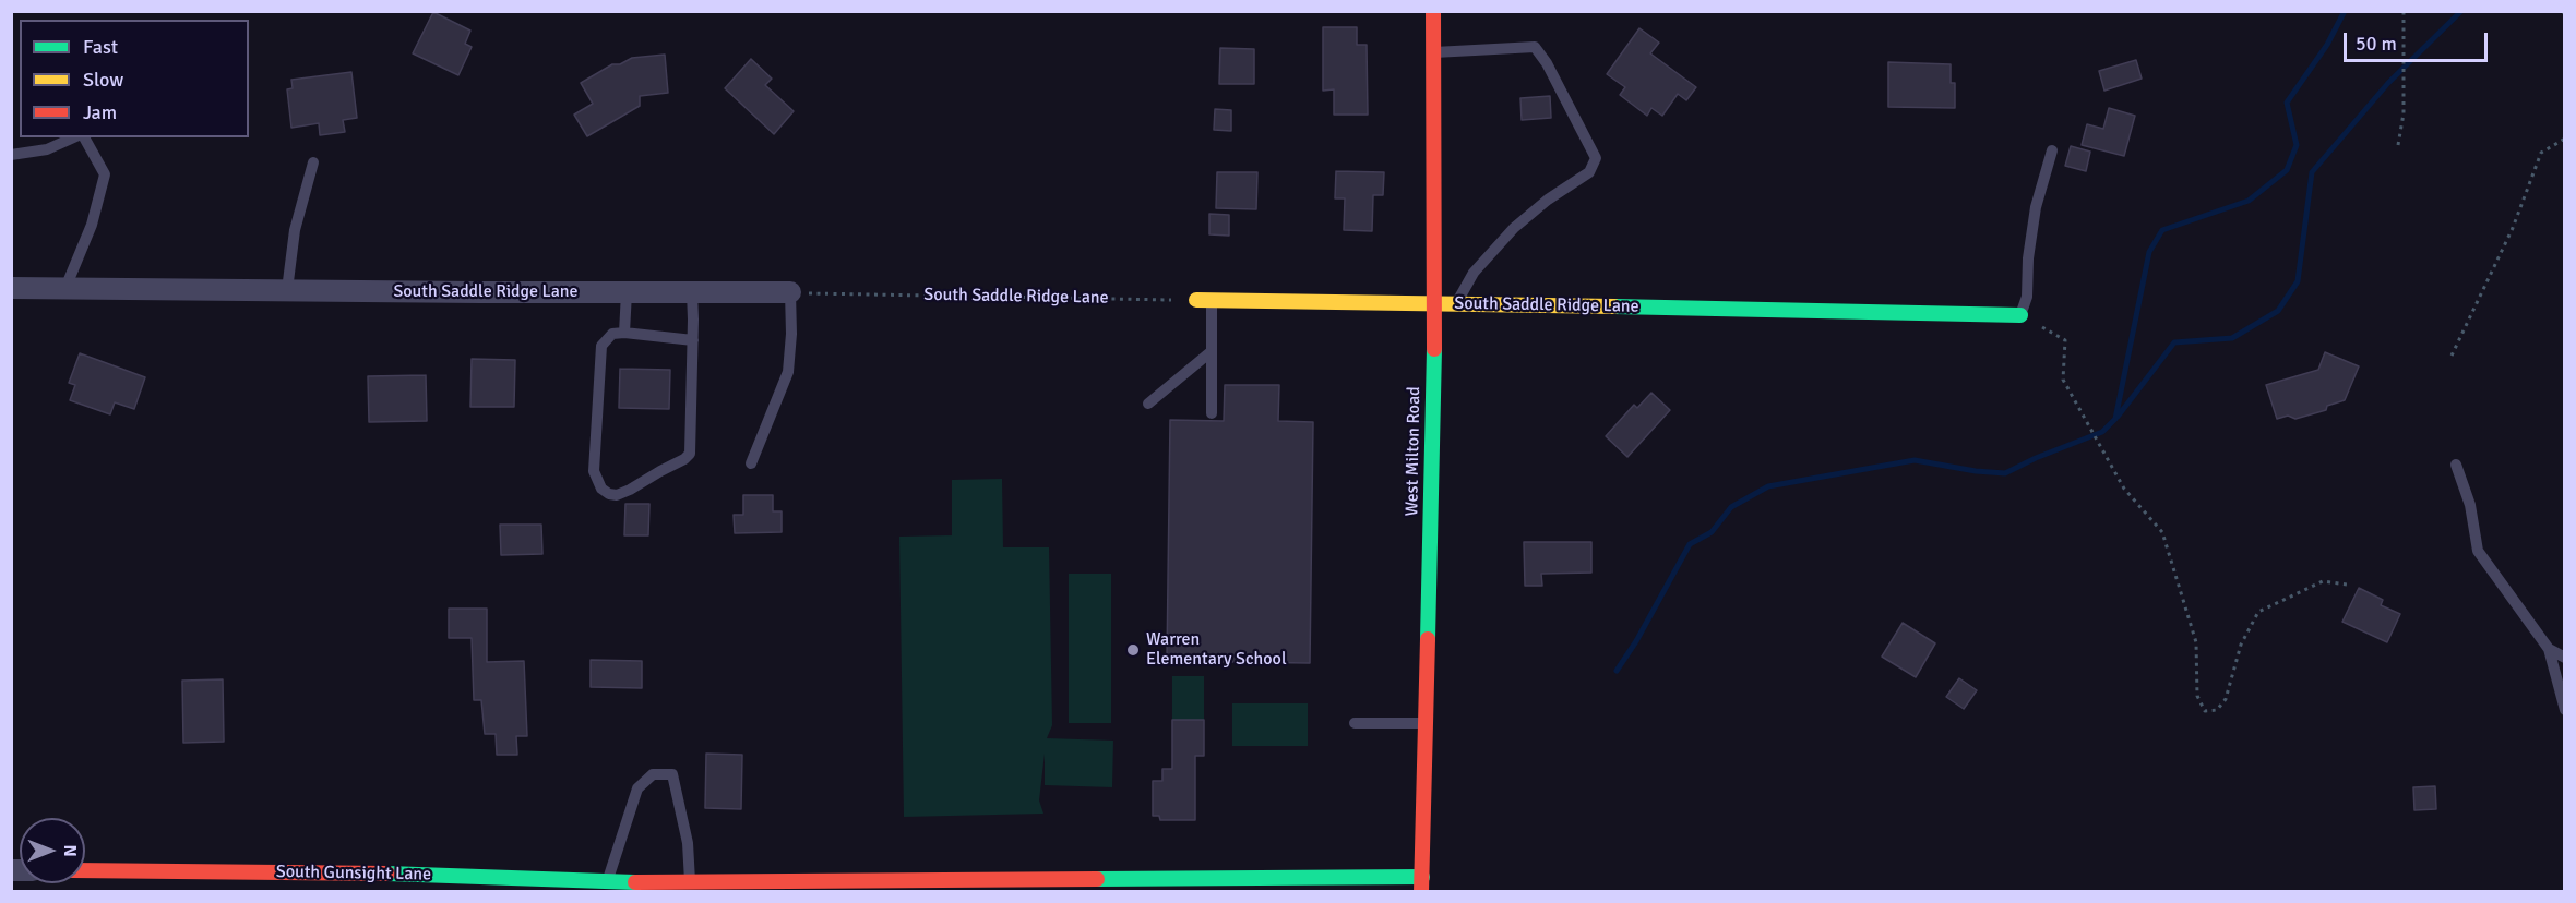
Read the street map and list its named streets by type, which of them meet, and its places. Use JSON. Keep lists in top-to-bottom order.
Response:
{
  "streets": {
    "street": ["South Saddle Ridge Lane", "West Milton Road", "South Gunsight Lane"]
  },
  "crossings": [
    ["South Saddle Ridge Lane", "West Milton Road"],
    ["West Milton Road", "South Gunsight Lane"]
  ],
  "places": ["Warren Elementary School"],
  "legend": ["Fast", "Slow", "Jam"],
  "scale_bar": "50 m",
  "north": "right"
}
